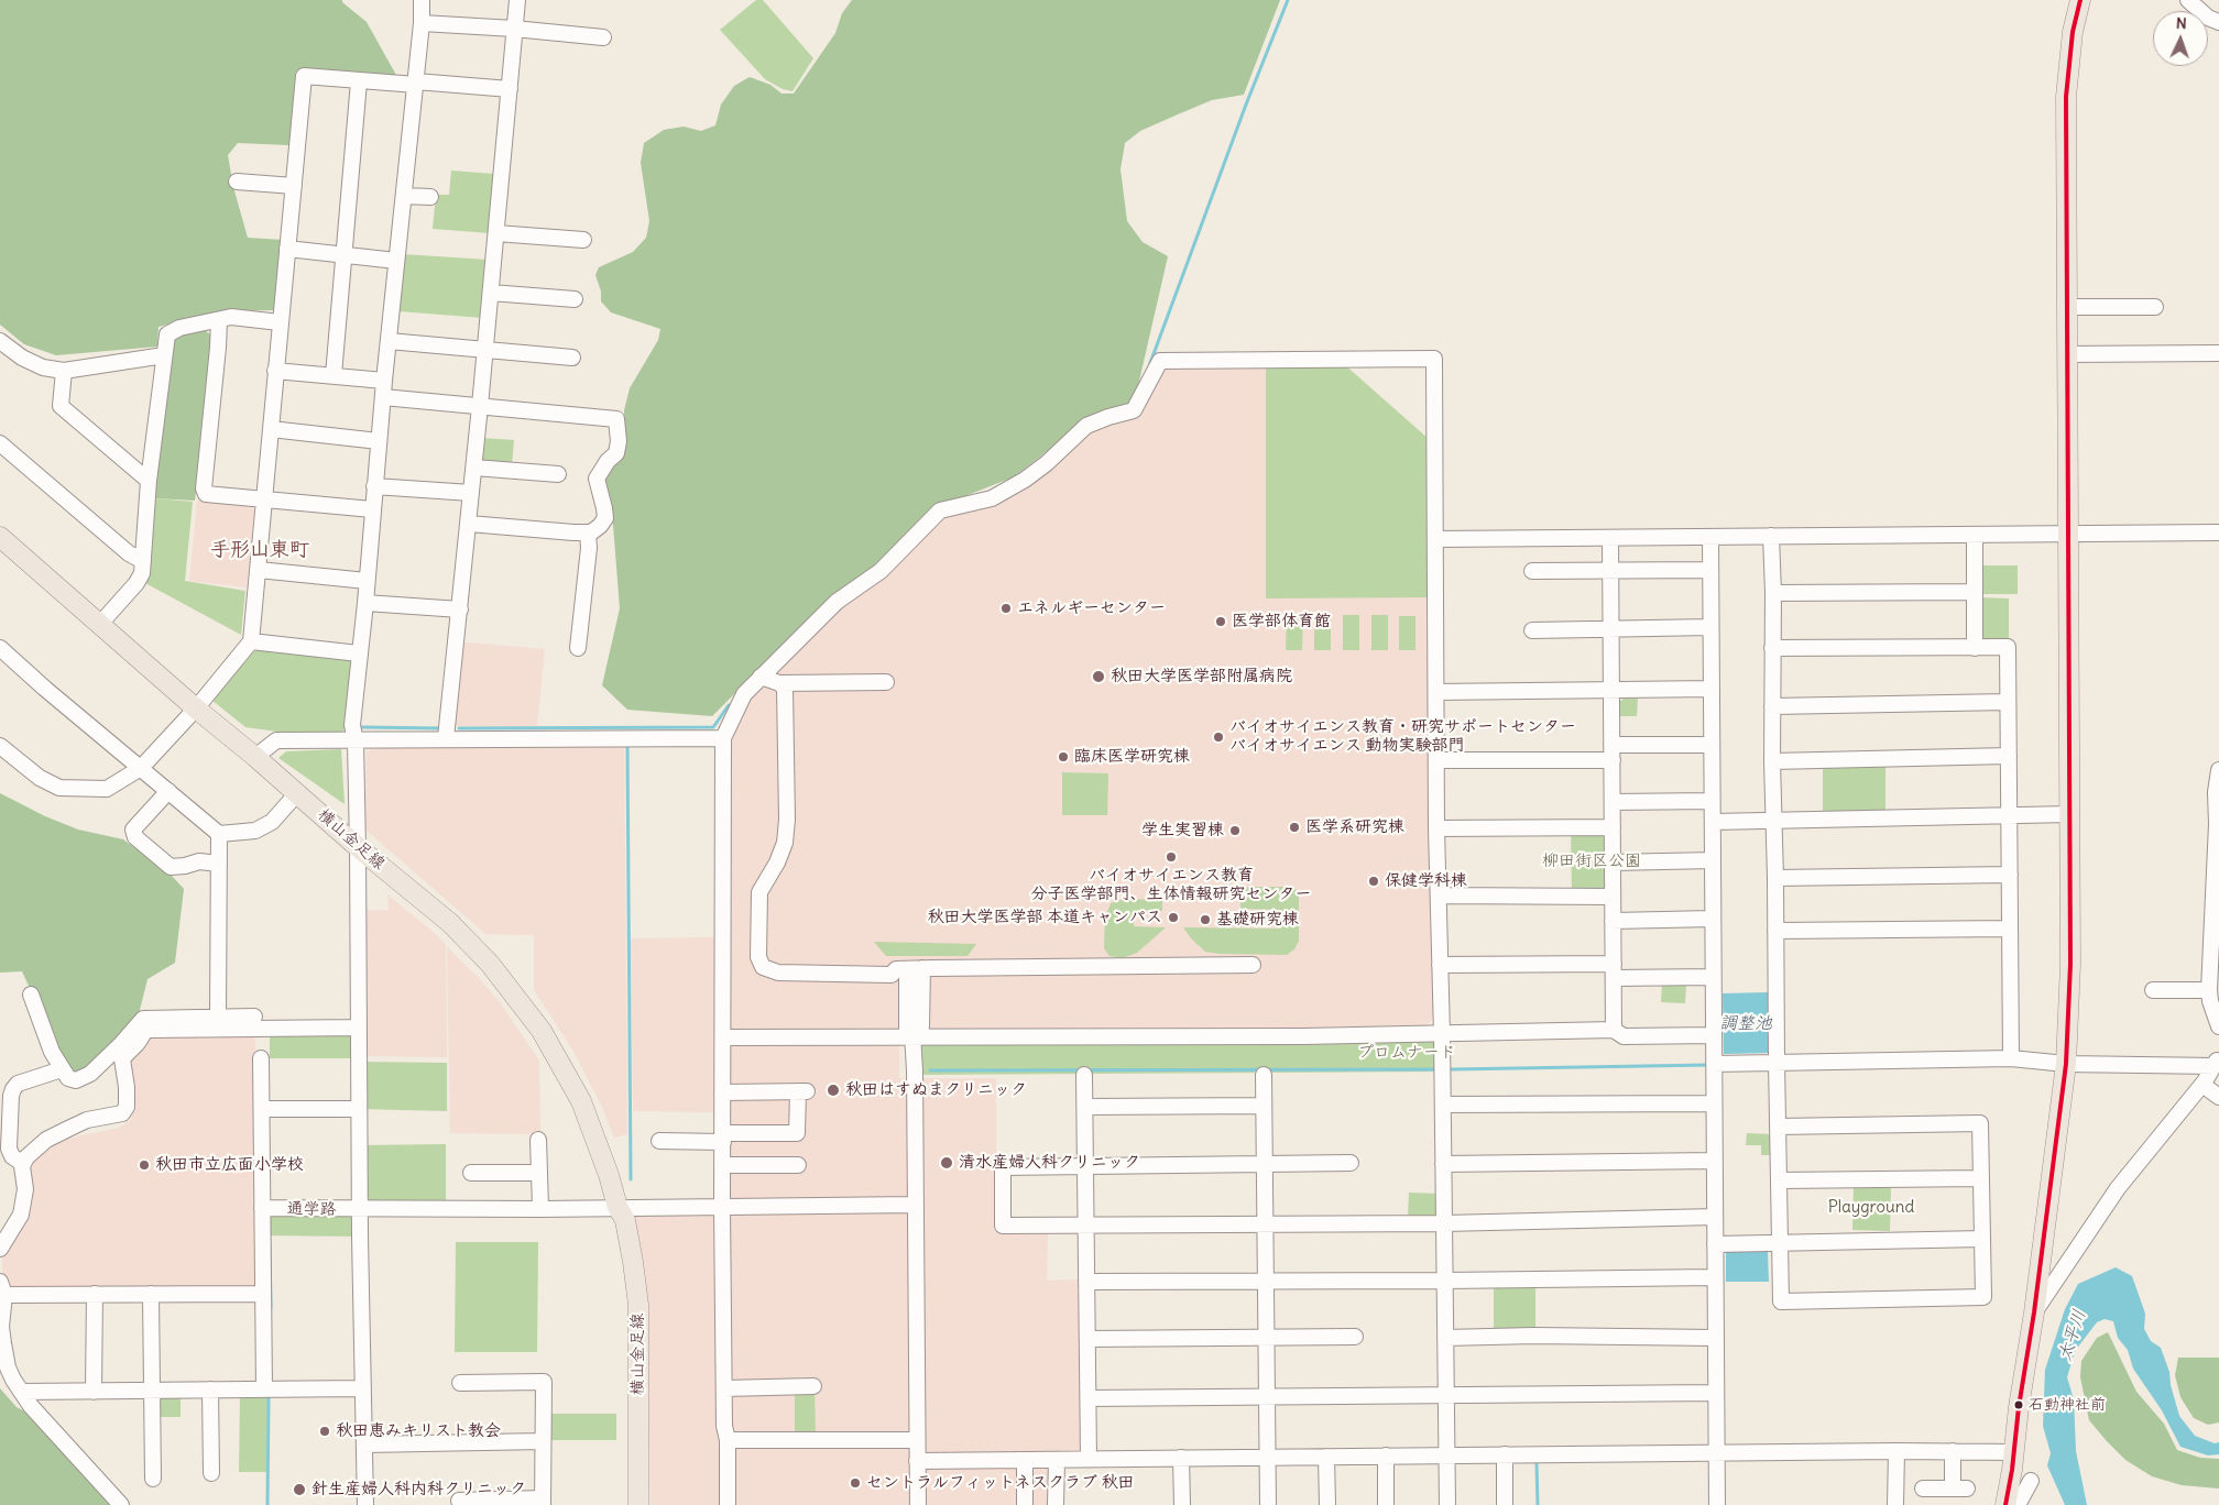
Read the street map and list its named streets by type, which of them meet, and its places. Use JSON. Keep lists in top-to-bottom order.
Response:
{
  "streets": {
    "main road": ["横山金足線"],
    "street": ["通学路"]
  },
  "crossings": [
    ["横山金足線", "通学路"]
  ],
  "districts": ["手形山東町"],
  "water": ["調整池", "太平川"],
  "parks": ["柳田街区公園", "プロムナード", "Playground"],
  "places": [
    "エネルギーセンター",
    "医学部体育館",
    "秋田大学医学部附属病院",
    "バイオサイエンス教育・研究サポートセンター バイオサイエンス 動物実験部門",
    "臨床医学研究棟",
    "医学系研究棟",
    "学生実習棟",
    "バイオサイエンス教育 分子医学部門、生体情報研究センター",
    "保健学科棟",
    "秋田大学医学部 本道キャンパス",
    "基礎研究棟",
    "秋田はすぬまクリニック",
    "清水産婦人科クリニック",
    "秋田市立広面小学校",
    "石動神社前",
    "秋田恵みキリスト教会",
    "セントラルフィットネスクラブ 秋田",
    "針生産婦人科内科クリニック"
  ],
  "north": "top"
}
